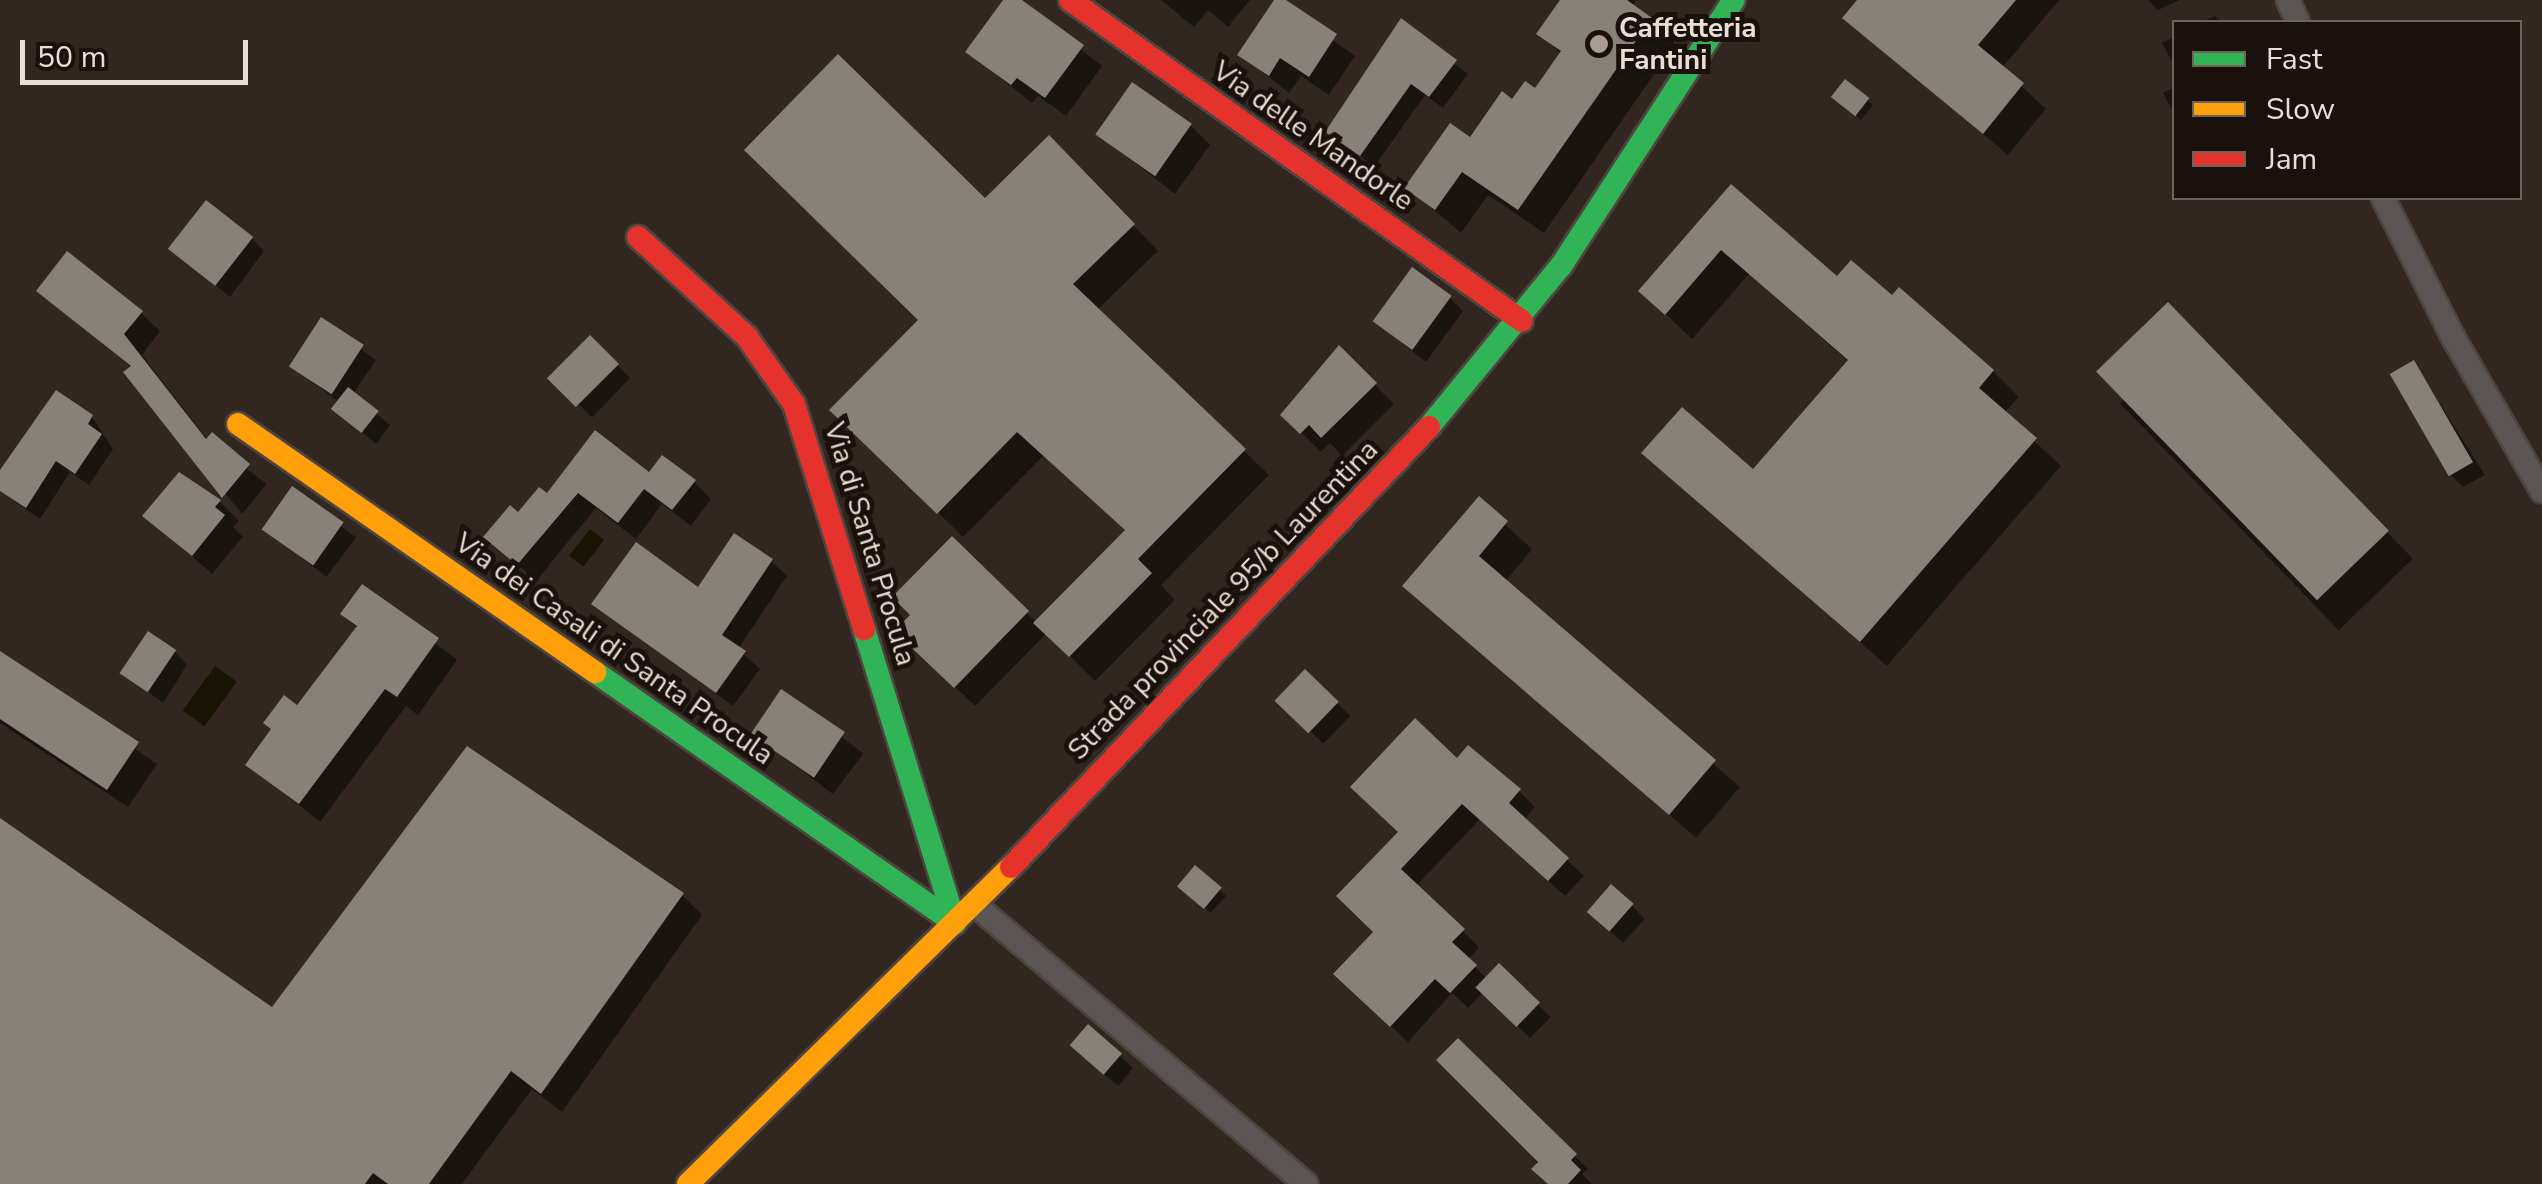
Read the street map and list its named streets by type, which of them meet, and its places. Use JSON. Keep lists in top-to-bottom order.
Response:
{
  "streets": {
    "street": [
      "Via delle Mandorle",
      "Via di Santa Procula",
      "Strada provinciale 95/b Laurentina",
      "Via dei Casali di Santa Procula"
    ]
  },
  "crossings": [
    ["Via delle Mandorle", "Strada provinciale 95/b Laurentina"],
    ["Via di Santa Procula", "Strada provinciale 95/b Laurentina"],
    ["Via di Santa Procula", "Via dei Casali di Santa Procula"],
    ["Strada provinciale 95/b Laurentina", "Via dei Casali di Santa Procula"]
  ],
  "places": ["Caffetteria Fantini"],
  "legend": ["Fast", "Slow", "Jam"],
  "scale_bar": "50 m"
}
